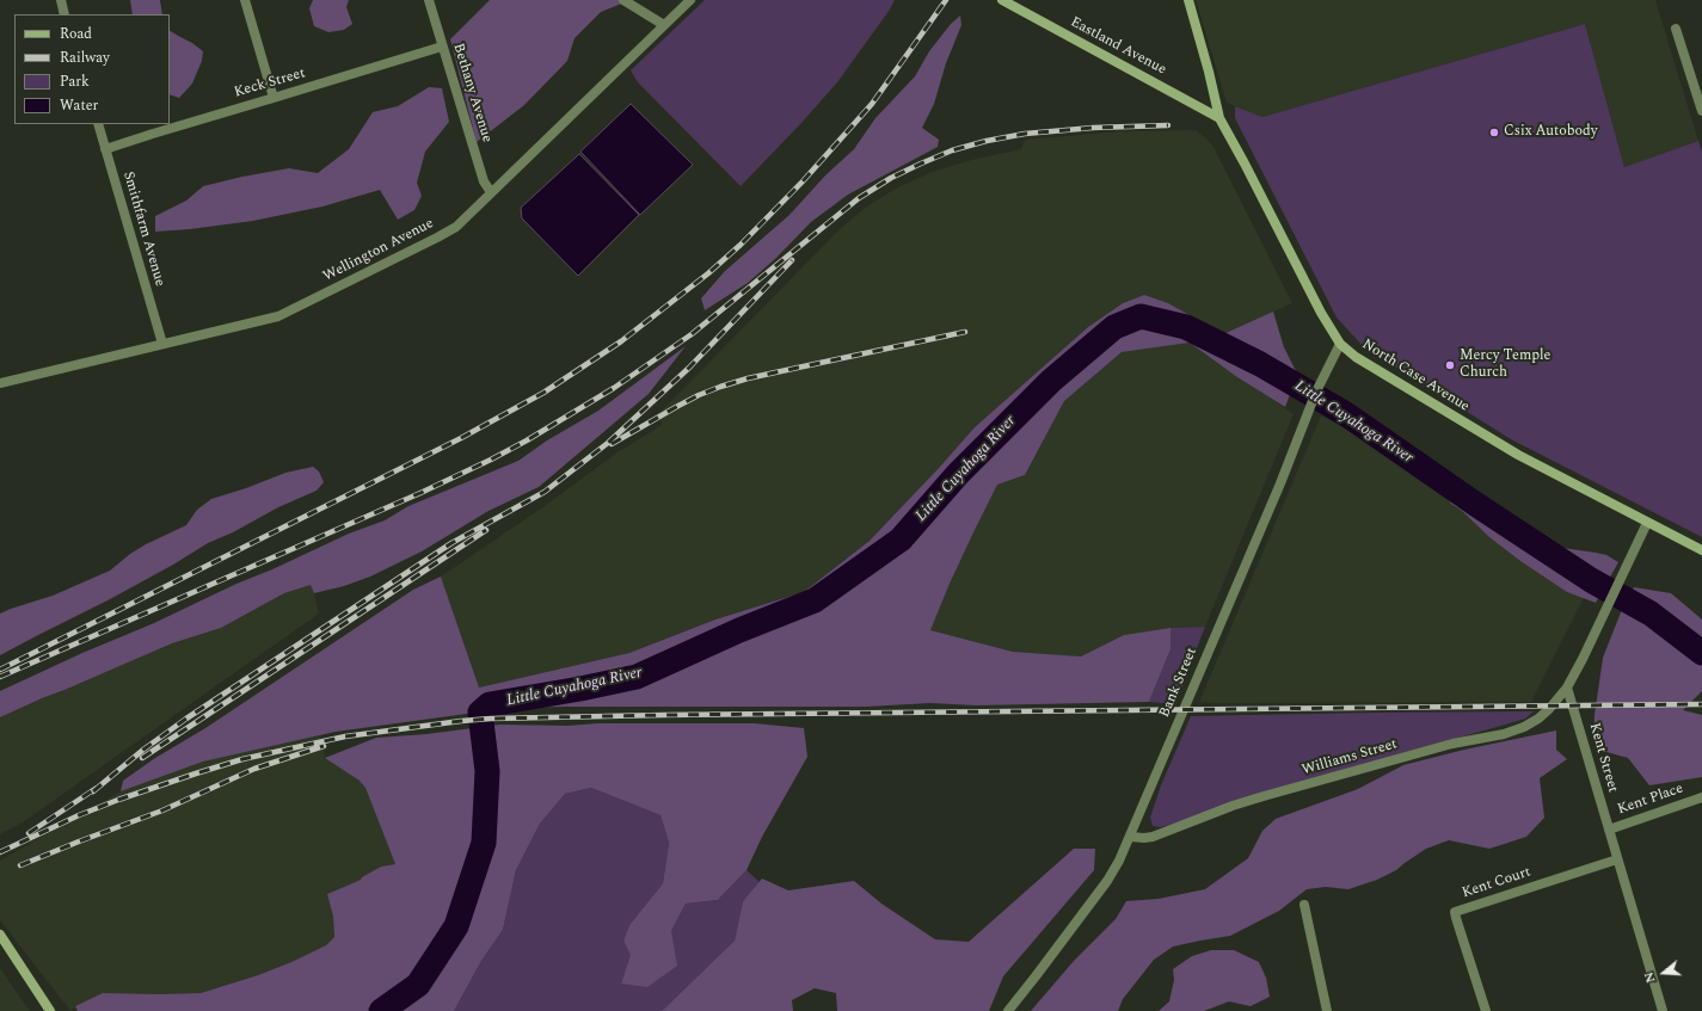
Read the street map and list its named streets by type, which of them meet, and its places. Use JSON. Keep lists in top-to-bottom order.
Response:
{
  "streets": {
    "street": [
      "Eastland Avenue",
      "Keck Street",
      "Bethany Avenue",
      "Smithfarm Avenue",
      "Wellington Avenue",
      "North Case Avenue",
      "Bank Street",
      "Williams Street",
      "Kent Street",
      "Kent Place",
      "Kent Court"
    ]
  },
  "crossings": [
    ["Eastland Avenue", "North Case Avenue"],
    ["Keck Street", "Bethany Avenue"],
    ["Keck Street", "Smithfarm Avenue"],
    ["Bethany Avenue", "Wellington Avenue"],
    ["Smithfarm Avenue", "Wellington Avenue"],
    ["North Case Avenue", "Bank Street"],
    ["Bank Street", "Williams Street"],
    ["Williams Street", "Kent Street"],
    ["Kent Street", "Kent Place"],
    ["Kent Street", "Kent Court"]
  ],
  "water": ["Little Cuyahoga River"],
  "places": ["Csix Autobody", "Mercy Temple Church"],
  "legend": [
    "Road",
    "Railway",
    "Park",
    "Water"
  ],
  "north": "left"
}
